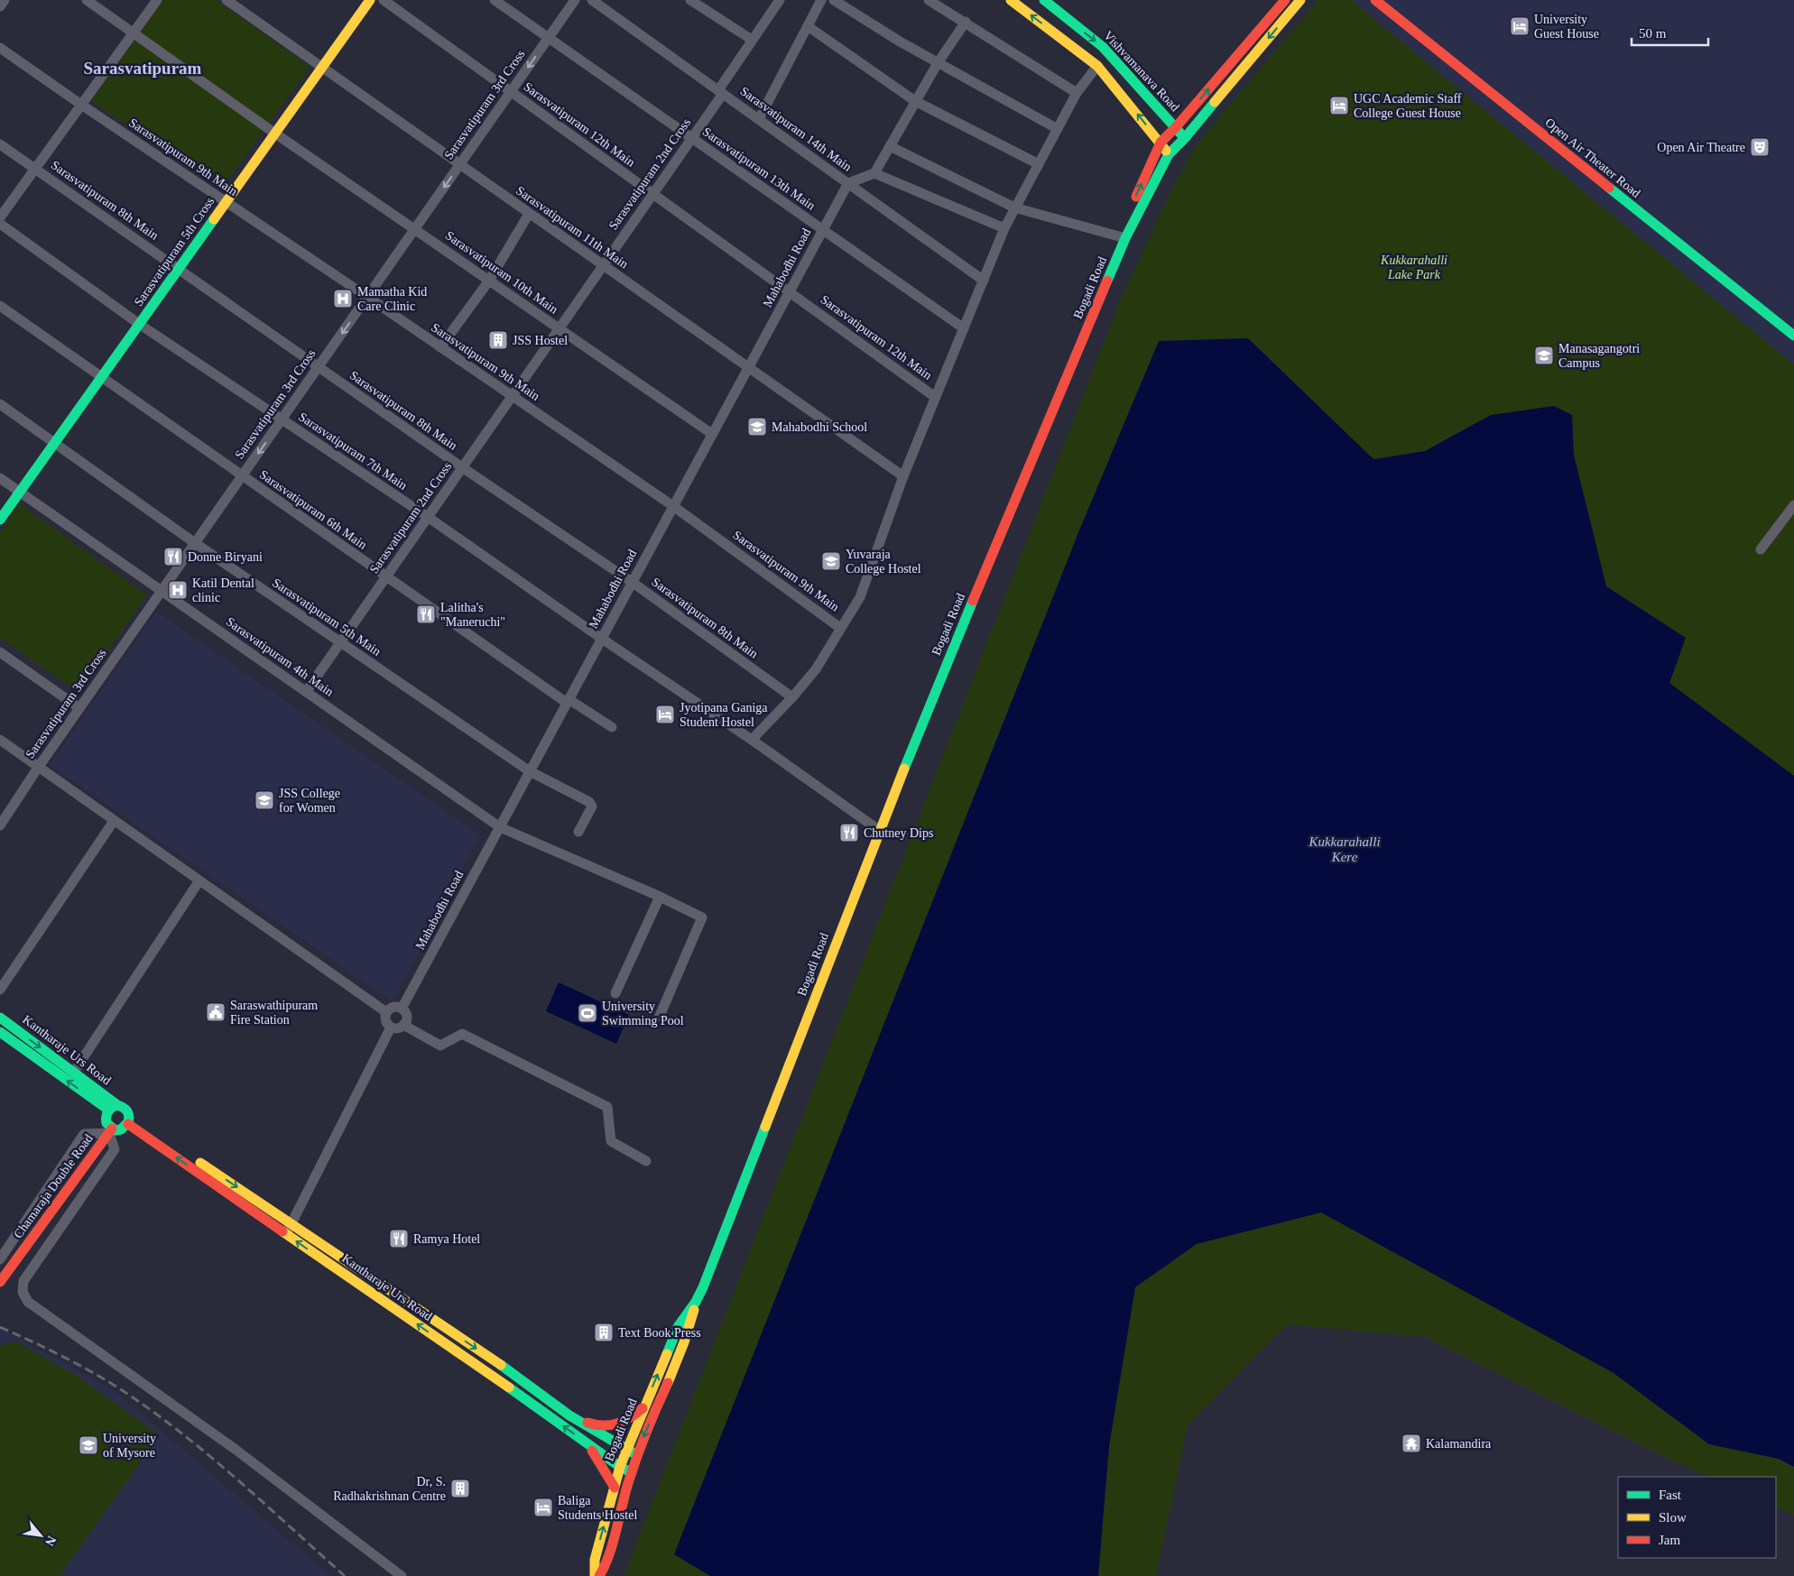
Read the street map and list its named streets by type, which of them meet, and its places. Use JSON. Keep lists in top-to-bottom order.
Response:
{
  "streets": {
    "street": [
      "Vishvamanava Road",
      "Sarasvatipuram 3rd Cross",
      "Sarasvatipuram 12th Main",
      "Sarasvatipuram 14th Main",
      "Sarasvatipuram 9th Main",
      "Open Air Theater Road",
      "Sarasvatipuram 13th Main",
      "Sarasvatipuram 2nd Cross",
      "Sarasvatipuram 8th Main",
      "Sarasvatipuram 11th Main",
      "Sarasvatipuram 5th Cross",
      "Mahabodhi Road",
      "Sarasvatipuram 10th Main",
      "Bogadi Road",
      "Sarasvatipuram 7th Main",
      "Sarasvatipuram 6th Main",
      "Sarasvatipuram 5th Main",
      "Sarasvatipuram 4th Main",
      "Kantharaje Urs Road",
      "Chamaraja Double Road"
    ]
  },
  "crossings": [
    ["Vishvamanava Road", "Bogadi Road"],
    ["Sarasvatipuram 3rd Cross", "Sarasvatipuram 12th Main"],
    ["Sarasvatipuram 3rd Cross", "Sarasvatipuram 9th Main"],
    ["Sarasvatipuram 3rd Cross", "Sarasvatipuram 13th Main"],
    ["Sarasvatipuram 3rd Cross", "Sarasvatipuram 8th Main"],
    ["Sarasvatipuram 3rd Cross", "Sarasvatipuram 11th Main"],
    ["Sarasvatipuram 3rd Cross", "Sarasvatipuram 10th Main"],
    ["Sarasvatipuram 3rd Cross", "Sarasvatipuram 7th Main"],
    ["Sarasvatipuram 3rd Cross", "Sarasvatipuram 6th Main"],
    ["Sarasvatipuram 3rd Cross", "Sarasvatipuram 5th Main"],
    ["Sarasvatipuram 3rd Cross", "Sarasvatipuram 4th Main"],
    ["Sarasvatipuram 12th Main", "Sarasvatipuram 2nd Cross"],
    ["Sarasvatipuram 12th Main", "Mahabodhi Road"],
    ["Sarasvatipuram 14th Main", "Sarasvatipuram 2nd Cross"],
    ["Sarasvatipuram 14th Main", "Mahabodhi Road"],
    ["Sarasvatipuram 9th Main", "Sarasvatipuram 2nd Cross"],
    ["Sarasvatipuram 9th Main", "Sarasvatipuram 5th Cross"],
    ["Sarasvatipuram 9th Main", "Mahabodhi Road"],
    ["Sarasvatipuram 13th Main", "Sarasvatipuram 2nd Cross"],
    ["Sarasvatipuram 13th Main", "Mahabodhi Road"],
    ["Sarasvatipuram 2nd Cross", "Sarasvatipuram 8th Main"],
    ["Sarasvatipuram 2nd Cross", "Sarasvatipuram 11th Main"],
    ["Sarasvatipuram 2nd Cross", "Sarasvatipuram 10th Main"],
    ["Sarasvatipuram 2nd Cross", "Sarasvatipuram 7th Main"],
    ["Sarasvatipuram 2nd Cross", "Sarasvatipuram 6th Main"],
    ["Sarasvatipuram 2nd Cross", "Sarasvatipuram 5th Main"],
    ["Sarasvatipuram 2nd Cross", "Sarasvatipuram 4th Main"],
    ["Sarasvatipuram 8th Main", "Sarasvatipuram 5th Cross"],
    ["Sarasvatipuram 8th Main", "Mahabodhi Road"],
    ["Sarasvatipuram 11th Main", "Sarasvatipuram 5th Cross"],
    ["Sarasvatipuram 11th Main", "Mahabodhi Road"],
    ["Sarasvatipuram 5th Cross", "Sarasvatipuram 10th Main"],
    ["Sarasvatipuram 5th Cross", "Sarasvatipuram 7th Main"],
    ["Sarasvatipuram 5th Cross", "Sarasvatipuram 6th Main"],
    ["Sarasvatipuram 5th Cross", "Sarasvatipuram 5th Main"],
    ["Sarasvatipuram 5th Cross", "Sarasvatipuram 4th Main"],
    ["Mahabodhi Road", "Sarasvatipuram 10th Main"],
    ["Mahabodhi Road", "Sarasvatipuram 7th Main"],
    ["Mahabodhi Road", "Sarasvatipuram 6th Main"],
    ["Mahabodhi Road", "Sarasvatipuram 5th Main"],
    ["Mahabodhi Road", "Sarasvatipuram 4th Main"],
    ["Bogadi Road", "Sarasvatipuram 7th Main"],
    ["Bogadi Road", "Kantharaje Urs Road"],
    ["Kantharaje Urs Road", "Chamaraja Double Road"]
  ],
  "districts": ["Sarasvatipuram"],
  "water": ["Kukkarahalli Kere"],
  "parks": ["Kukkarahalli Lake Park"],
  "places": {
    "hotel": [
      "University Guest House",
      "UGC Academic Staff College Guest House",
      "Jyotipana Ganiga Student Hostel",
      "Baliga Students Hostel"
    ],
    "theatre": ["Open Air Theatre"],
    "hospital": ["Mamatha Kid Care Clinic", "Katil Dental clinic"],
    "building": ["JSS Hostel", "Text Book Press", "Dr, S. Radhakrishnan Centre"],
    "school or university": [
      "Manasagangotri Campus",
      "Mahabodhi School",
      "Yuvaraja College Hostel",
      "JSS College for Women",
      "University of Mysore"
    ],
    "restaurant": [
      "Donne Biryani",
      "Lalitha's \"Maneruchi\"",
      "Chutney Dips",
      "Ramya Hotel"
    ],
    "public building": ["Saraswathipuram Fire Station"],
    "sports": ["University Swimming Pool"],
    "temple": ["Kalamandira"]
  },
  "legend": ["Fast", "Slow", "Jam"],
  "scale_bar": "50 m",
  "north": "bottom right"
}
